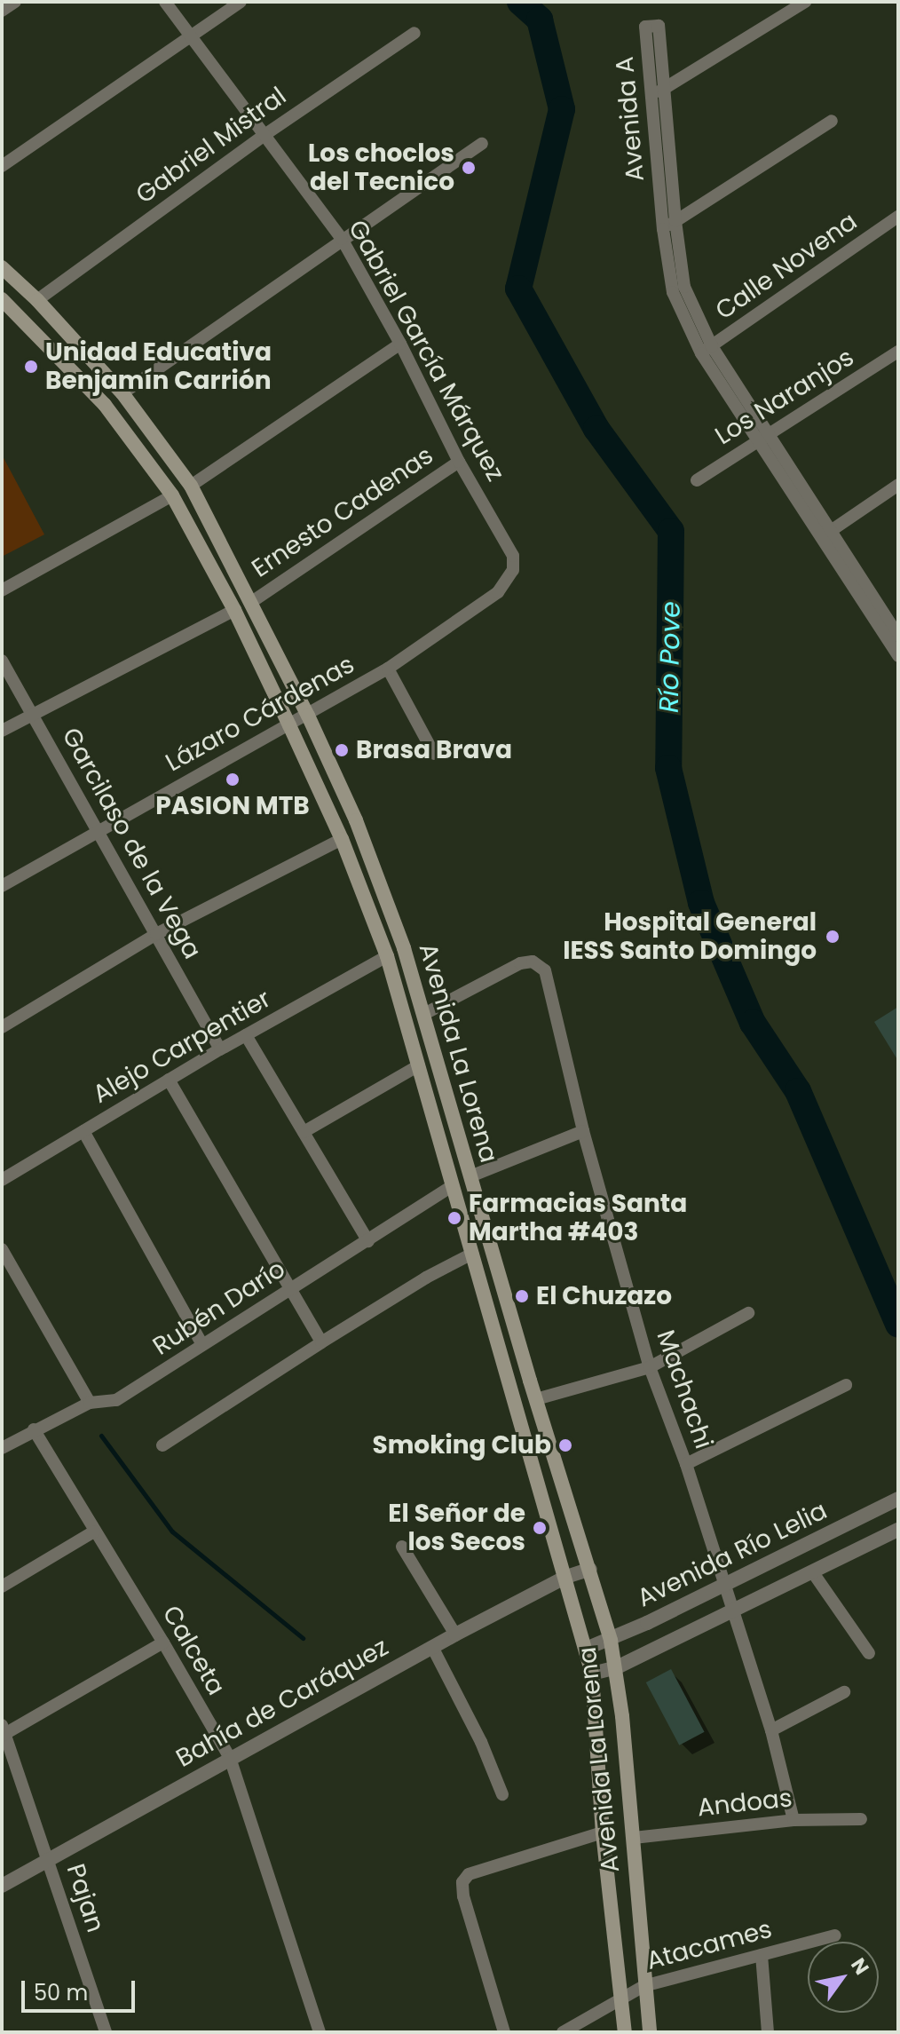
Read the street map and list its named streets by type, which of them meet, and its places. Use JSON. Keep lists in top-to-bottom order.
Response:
{
  "streets": {
    "main road": ["Avenida La Lorena"],
    "street": [
      "Avenida A",
      "Gabriel Mistral",
      "Calle Novena",
      "Gabriel García Márquez",
      "Los Naranjos",
      "Ernesto Cadenas",
      "Lázaro Cárdenas",
      "Garcilaso de la Vega",
      "Alejo Carpentier",
      "Rubén Darío",
      "Machachi",
      "Avenida Río Lelia",
      "Calceta",
      "Bahía de Caráquez",
      "Andoas",
      "Pajan",
      "Atacames"
    ]
  },
  "crossings": [
    ["Avenida A", "Calle Novena"],
    ["Avenida A", "Los Naranjos"],
    ["Gabriel Mistral", "Gabriel García Márquez"],
    ["Gabriel Mistral", "Avenida La Lorena"],
    ["Gabriel García Márquez", "Ernesto Cadenas"],
    ["Gabriel García Márquez", "Lázaro Cárdenas"],
    ["Ernesto Cadenas", "Avenida La Lorena"],
    ["Lázaro Cárdenas", "Garcilaso de la Vega"],
    ["Lázaro Cárdenas", "Avenida La Lorena"],
    ["Garcilaso de la Vega", "Alejo Carpentier"],
    ["Alejo Carpentier", "Avenida La Lorena"],
    ["Avenida La Lorena", "Rubén Darío"],
    ["Avenida La Lorena", "Machachi"],
    ["Avenida La Lorena", "Avenida Río Lelia"],
    ["Avenida La Lorena", "Bahía de Caráquez"],
    ["Avenida La Lorena", "Andoas"],
    ["Avenida La Lorena", "Atacames"],
    ["Rubén Darío", "Calceta"],
    ["Machachi", "Avenida Río Lelia"],
    ["Machachi", "Andoas"],
    ["Calceta", "Bahía de Caráquez"],
    ["Bahía de Caráquez", "Pajan"]
  ],
  "water": ["Río Pove"],
  "places": [
    "Los choclos del Tecnico",
    "Unidad Educativa Benjamín Carrión",
    "Brasa Brava",
    "PASION MTB",
    "Hospital General IESS Santo Domingo",
    "Farmacias Santa Martha #403",
    "El Chuzazo",
    "Smoking Club",
    "El Señor de los Secos"
  ],
  "scale_bar": "50 m",
  "north": "top right"
}
